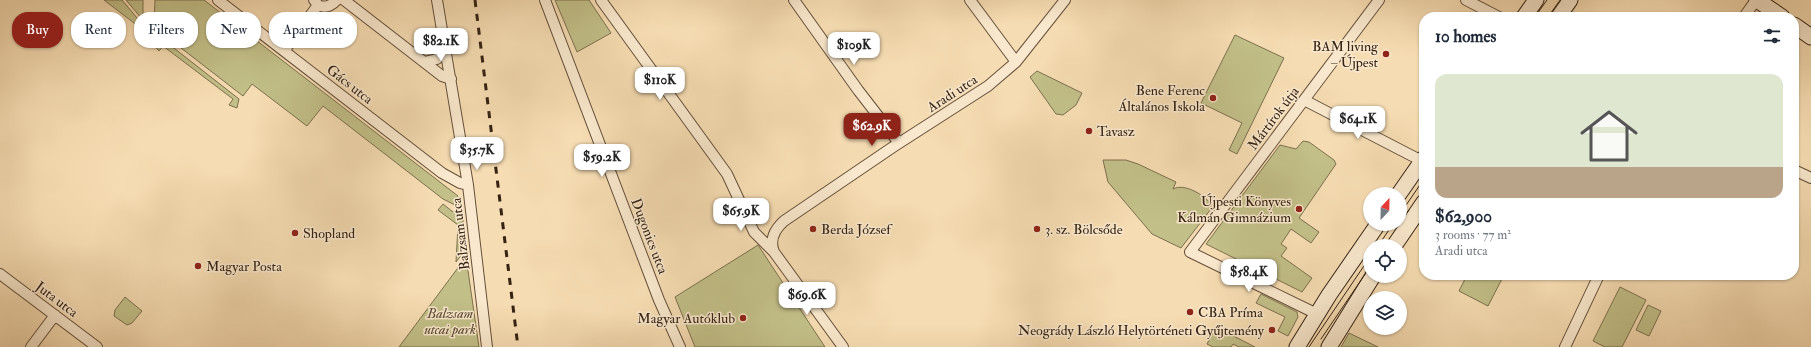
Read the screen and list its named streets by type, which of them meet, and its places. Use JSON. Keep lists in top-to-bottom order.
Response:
{
  "streets": {
    "street": [
      "Gács utca",
      "Aradi utca",
      "Mártírok útja",
      "Balzsam utca",
      "Dugonics utca",
      "Juta utca"
    ]
  },
  "crossings": [
    ["Gács utca", "Balzsam utca"]
  ],
  "parks": ["Balzsam utcai park"],
  "places": [
    "BAM living – Újpest",
    "Bene Ferenc Általános Iskola",
    "Tavasz",
    "Újpesti Könyves Kálmán Gimnázium",
    "Berda József",
    "3. sz. Bölcsőde",
    "Shopland",
    "Magyar Posta",
    "CBA Príma",
    "Magyar Autóklub",
    "Neogrády László Helytörténeti Gyűjtemény"
  ],
  "north": "top",
  "page": {
    "chip": [
      "Buy",
      "Rent",
      "Filters",
      "New",
      "Apartment"
    ],
    "heading": "10 homes",
    "price": [
      "$82.1K",
      "$109K",
      "$110K",
      "$64.1K",
      "$62.9K",
      "$35.7K",
      "$59.2K",
      "$65.9K",
      "$58.4K",
      "$69.6K"
    ],
    "list": [
      {
        "name": "$62,900",
        "note": "3 rooms · 77 m² · Aradi utca"
      }
    ]
  }
}
